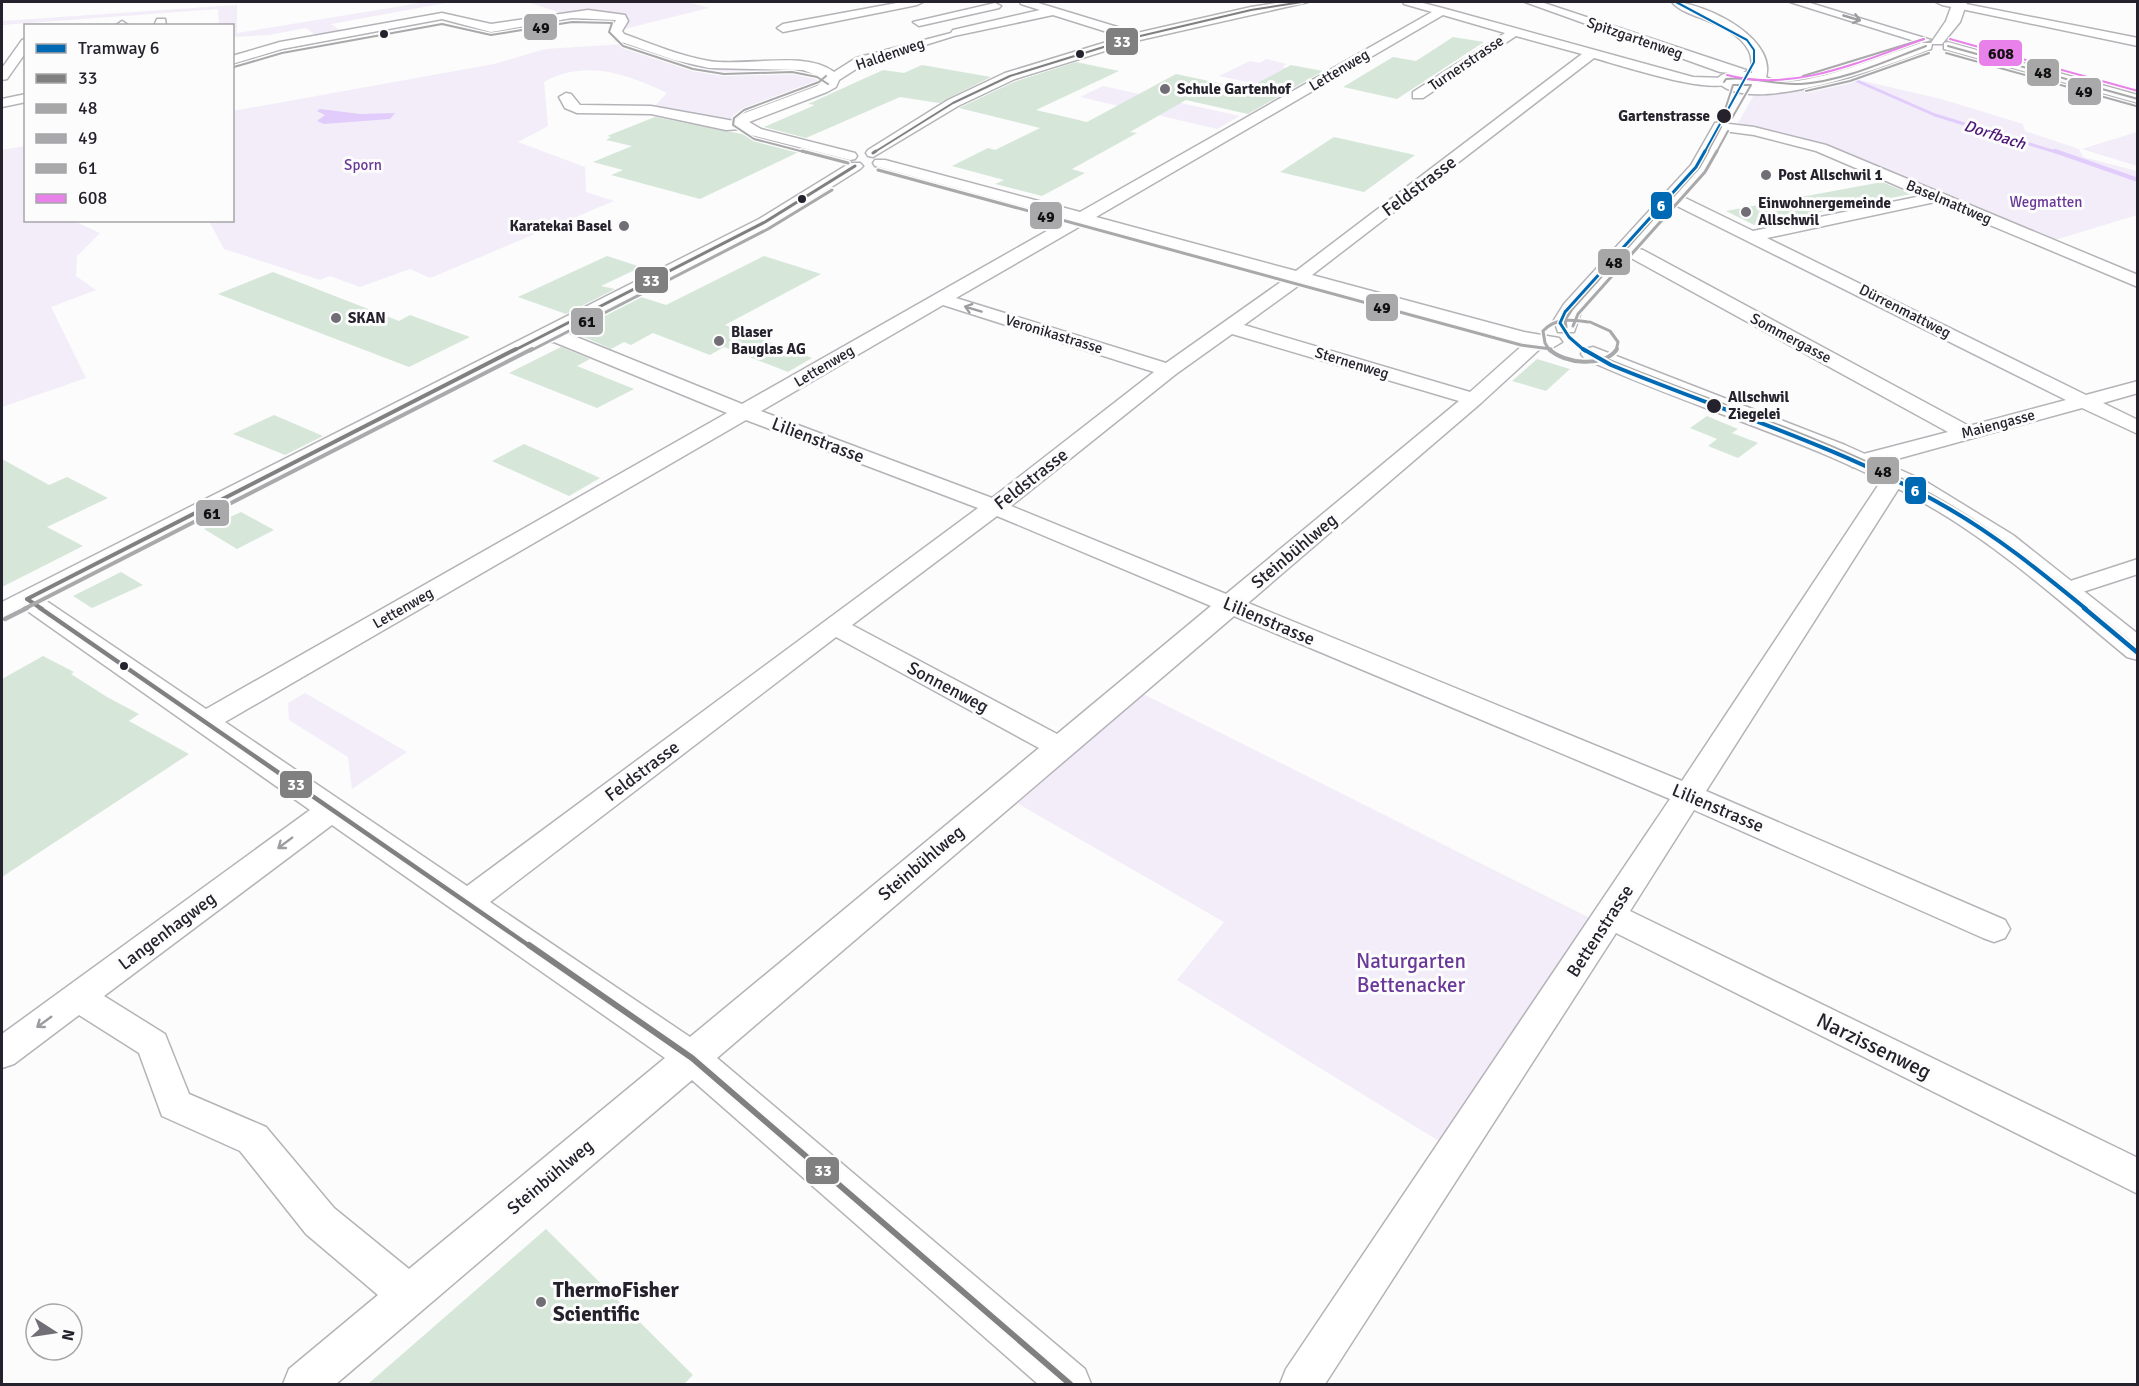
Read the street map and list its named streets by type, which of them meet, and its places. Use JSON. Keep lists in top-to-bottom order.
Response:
{
  "streets": {
    "street": [
      "Spitzgartenweg",
      "Haldenweg",
      "Turnerstrasse",
      "Lettenweg",
      "Feldstrasse",
      "Baselmattweg",
      "Dürrenmattweg",
      "Veronikastrasse",
      "Sommergasse",
      "Sternenweg",
      "Maiengasse",
      "Lilienstrasse",
      "Steinbühlweg",
      "Sonnenweg",
      "Langenhagweg",
      "Bettenstrasse",
      "Narzissenweg"
    ]
  },
  "crossings": [
    ["Lettenweg", "Veronikastrasse"],
    ["Lettenweg", "Lilienstrasse"],
    ["Feldstrasse", "Veronikastrasse"],
    ["Feldstrasse", "Sternenweg"],
    ["Feldstrasse", "Lilienstrasse"],
    ["Feldstrasse", "Sonnenweg"],
    ["Dürrenmattweg", "Maiengasse"],
    ["Sommergasse", "Maiengasse"],
    ["Sternenweg", "Steinbühlweg"],
    ["Lilienstrasse", "Steinbühlweg"],
    ["Lilienstrasse", "Bettenstrasse"],
    ["Steinbühlweg", "Sonnenweg"],
    ["Bettenstrasse", "Narzissenweg"]
  ],
  "one_way": ["Langenhagweg"],
  "water": ["Dorfbach"],
  "parks": ["Sporn", "Wegmatten", "Naturgarten Bettenacker"],
  "places": [
    "Schule Gartenhof",
    "Gartenstrasse",
    "Post Allschwil 1",
    "Einwohnergemeinde Allschwil",
    "Karatekai Basel",
    "SKAN",
    "Blaser Bauglas AG",
    "Allschwil Ziegelei",
    "ThermoFisher Scientific"
  ],
  "lines": [
    "tram line 6",
    "transit line 33",
    "transit line 49",
    "transit line 608",
    "transit line 48",
    "transit line 61"
  ],
  "legend": [
    "Tramway 6",
    "33",
    "48",
    "49",
    "61",
    "608"
  ],
  "north": "right"
}
